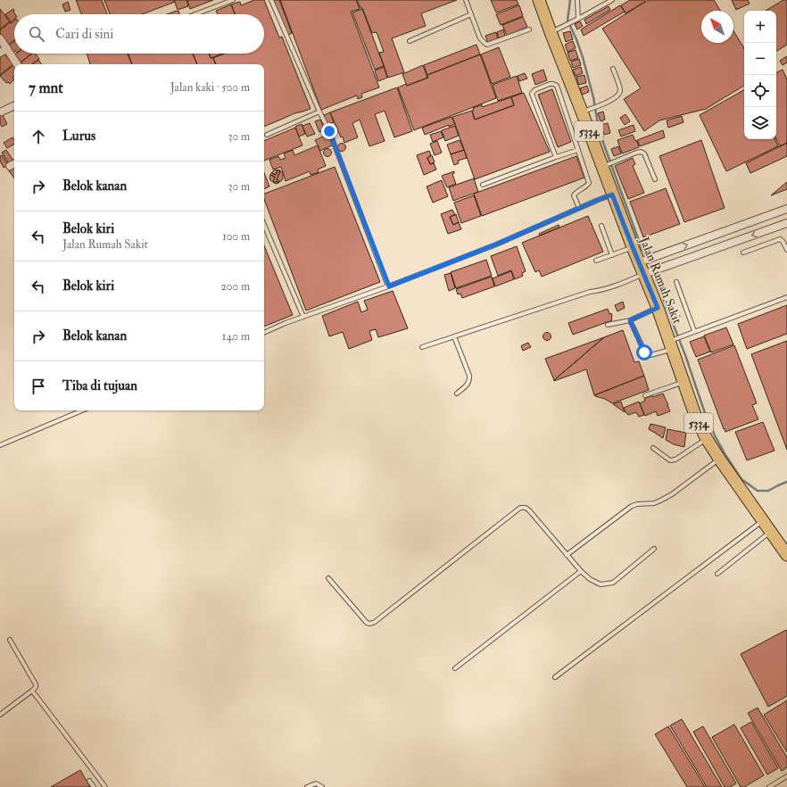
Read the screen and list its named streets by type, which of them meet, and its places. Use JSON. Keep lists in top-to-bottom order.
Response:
{
  "streets": {
    "main road": ["5334", "Jalan Rumah Sakit"]
  },
  "north": "top left",
  "page": {
    "map_buttons": ["+", "−"],
    "search": "Cari di sini",
    "heading": ["7 mnt", "Jalan kaki · 500 m"],
    "list": [
      ["Lurus", "30 m"],
      ["Belok kanan", "30 m"],
      ["Belok kiri", "Jalan Rumah Sakit", "100 m"],
      ["Belok kiri", "200 m"],
      ["Belok kanan", "140 m"],
      "Tiba di tujuan"
    ]
  }
}
